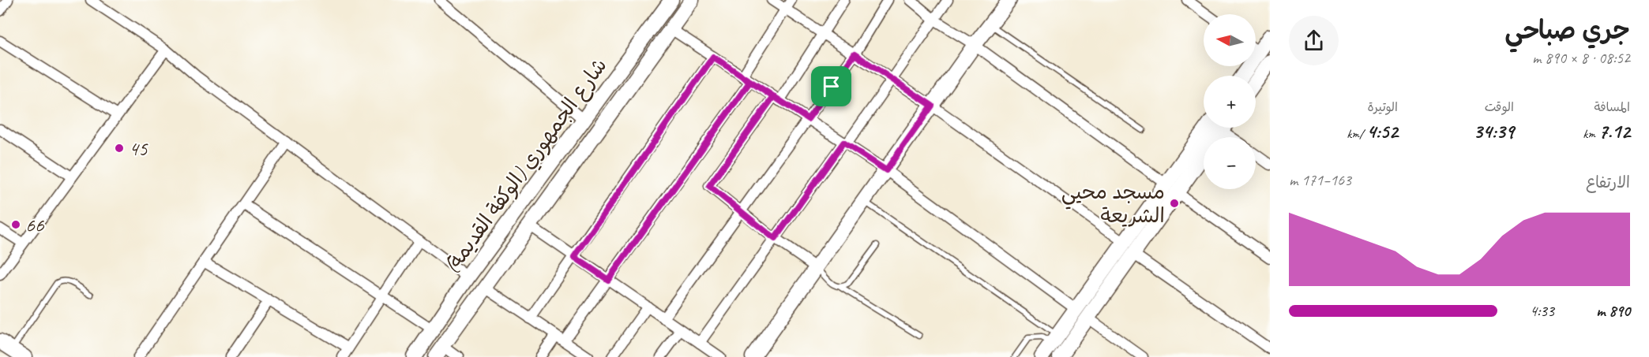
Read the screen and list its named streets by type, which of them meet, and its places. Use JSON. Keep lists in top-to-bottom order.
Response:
{
  "streets": {
    "main road": ["شارع الجمهوري (الوكفة القديمة)"]
  },
  "places": ["45", "مسجد محيي الشريعة", "66"],
  "north": "left",
  "page": {
    "heading": ["جري صباحي", "08:52 · 8 × 890 m"],
    "map_buttons": ["+", "−"],
    "stats": [
      ["المسافة", "7.12 km"],
      ["الوقت", "34:39"],
      ["الوتيرة", "4:52 /km"]
    ],
    "chart": ["الارتفاع", "163–171 m"],
    "list": [
      {
        "name": "890 m",
        "note": "4:33"
      }
    ]
  }
}
